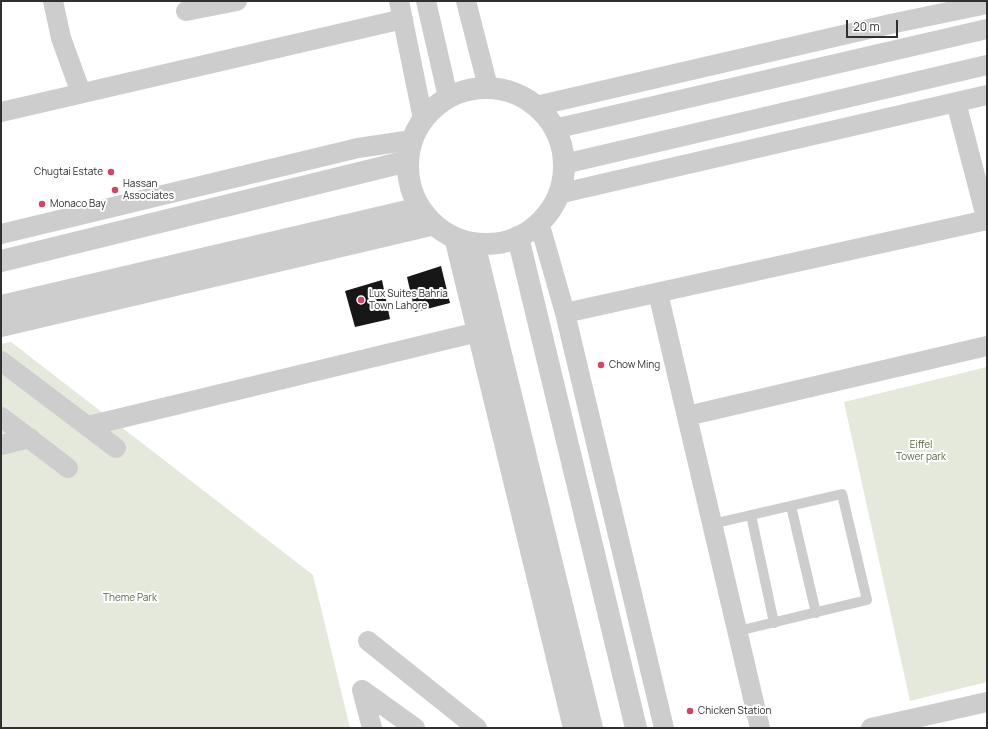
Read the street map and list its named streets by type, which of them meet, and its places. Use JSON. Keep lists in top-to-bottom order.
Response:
{
  "parks": ["Eiffel Tower park", "Theme Park"],
  "places": [
    "Chugtai Estate",
    "Hassan Associates",
    "Monaco Bay",
    "Lux Suites Bahria Town Lahore",
    "Chow Ming",
    "Chicken Station"
  ],
  "scale_bar": "20 m"
}
